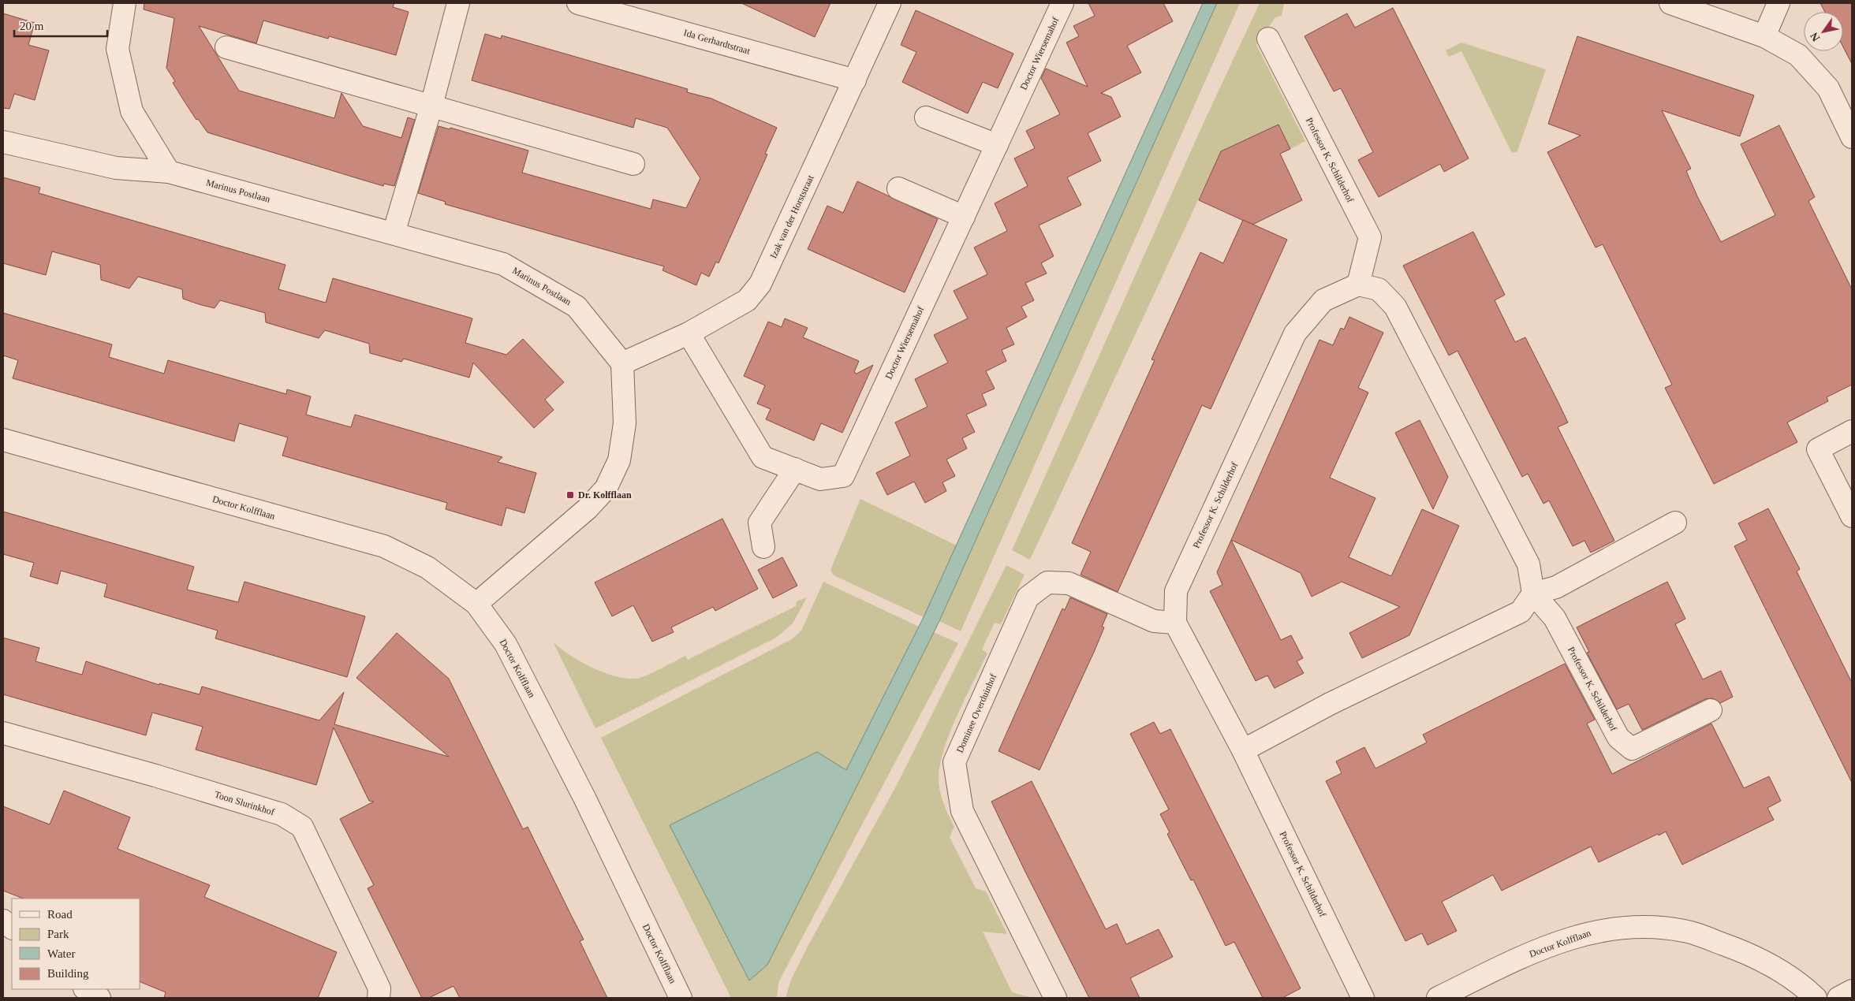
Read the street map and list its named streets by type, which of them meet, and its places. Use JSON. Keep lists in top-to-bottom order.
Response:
{
  "streets": {
    "street": [
      "Ida Gerhardtstraat",
      "Doctor Wiersemahof",
      "Professor K. Schilderhof",
      "Marinus Postlaan",
      "Izak van der Horststraat",
      "Doctor Kolfflaan",
      "Dominee Overduinhof",
      "Toon Slurinkhof"
    ]
  },
  "crossings": [
    ["Ida Gerhardtstraat", "Izak van der Horststraat"],
    ["Doctor Wiersemahof", "Izak van der Horststraat"],
    ["Professor K. Schilderhof", "Dominee Overduinhof"],
    ["Marinus Postlaan", "Izak van der Horststraat"]
  ],
  "places": {
    "transit": ["Dr. Kolfflaan"]
  },
  "legend": [
    "Road",
    "Park",
    "Water",
    "Building"
  ],
  "scale_bar": "20 m",
  "north": "bottom left"
}
